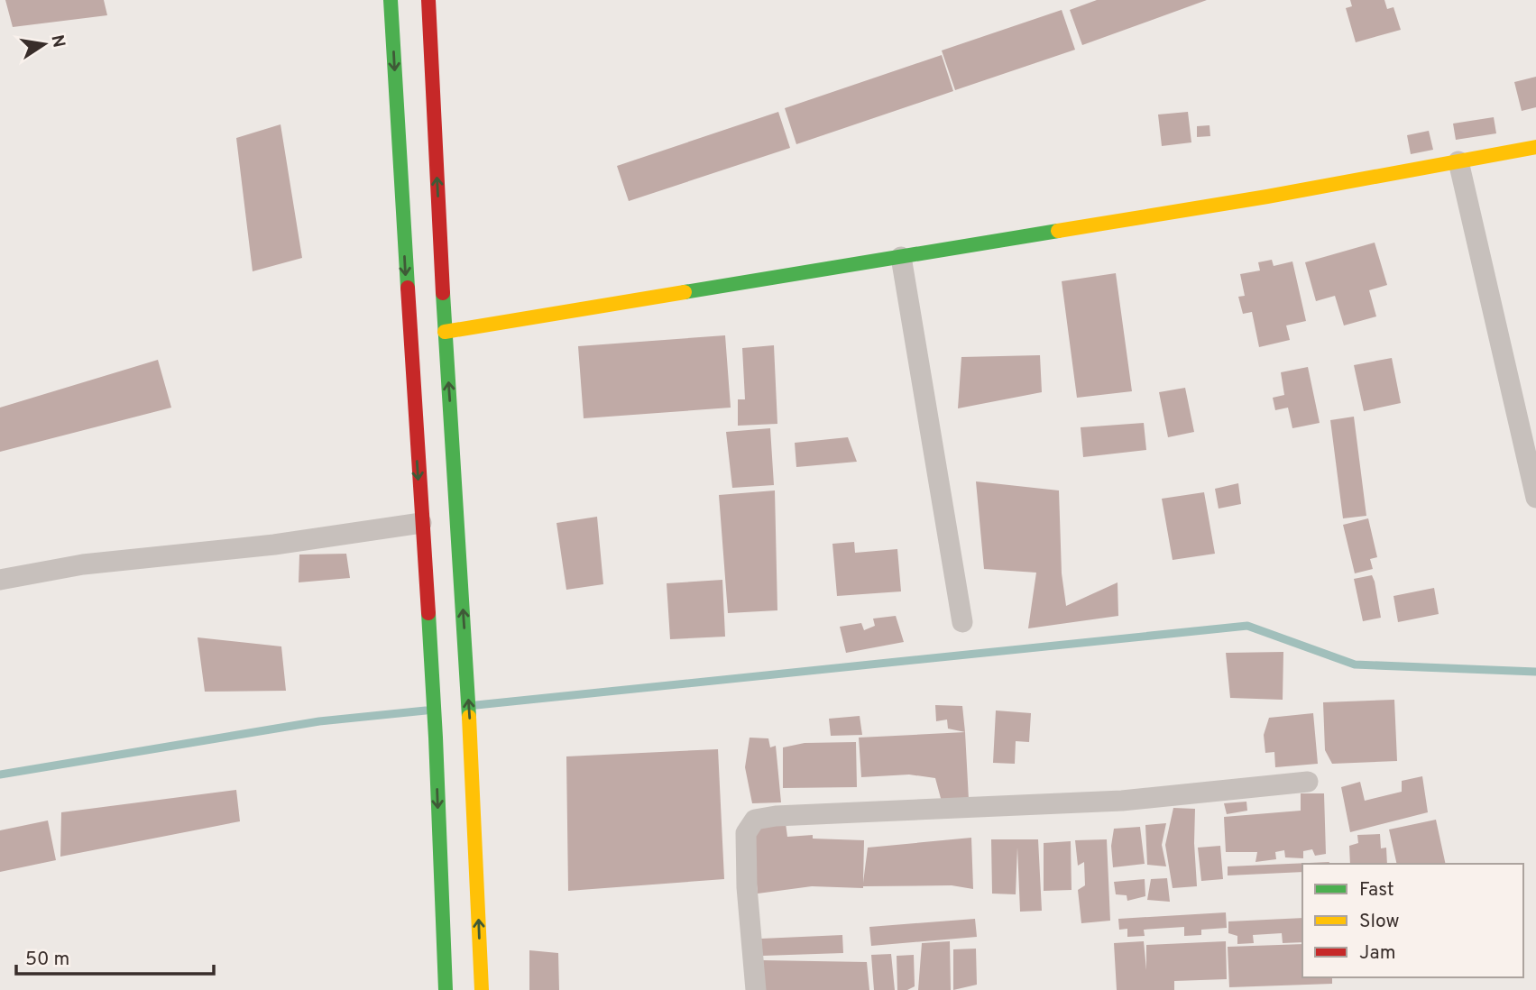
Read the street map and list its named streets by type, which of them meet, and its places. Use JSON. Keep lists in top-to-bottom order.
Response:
{
  "legend": ["Fast", "Slow", "Jam"],
  "scale_bar": "50 m",
  "north": "right"
}
